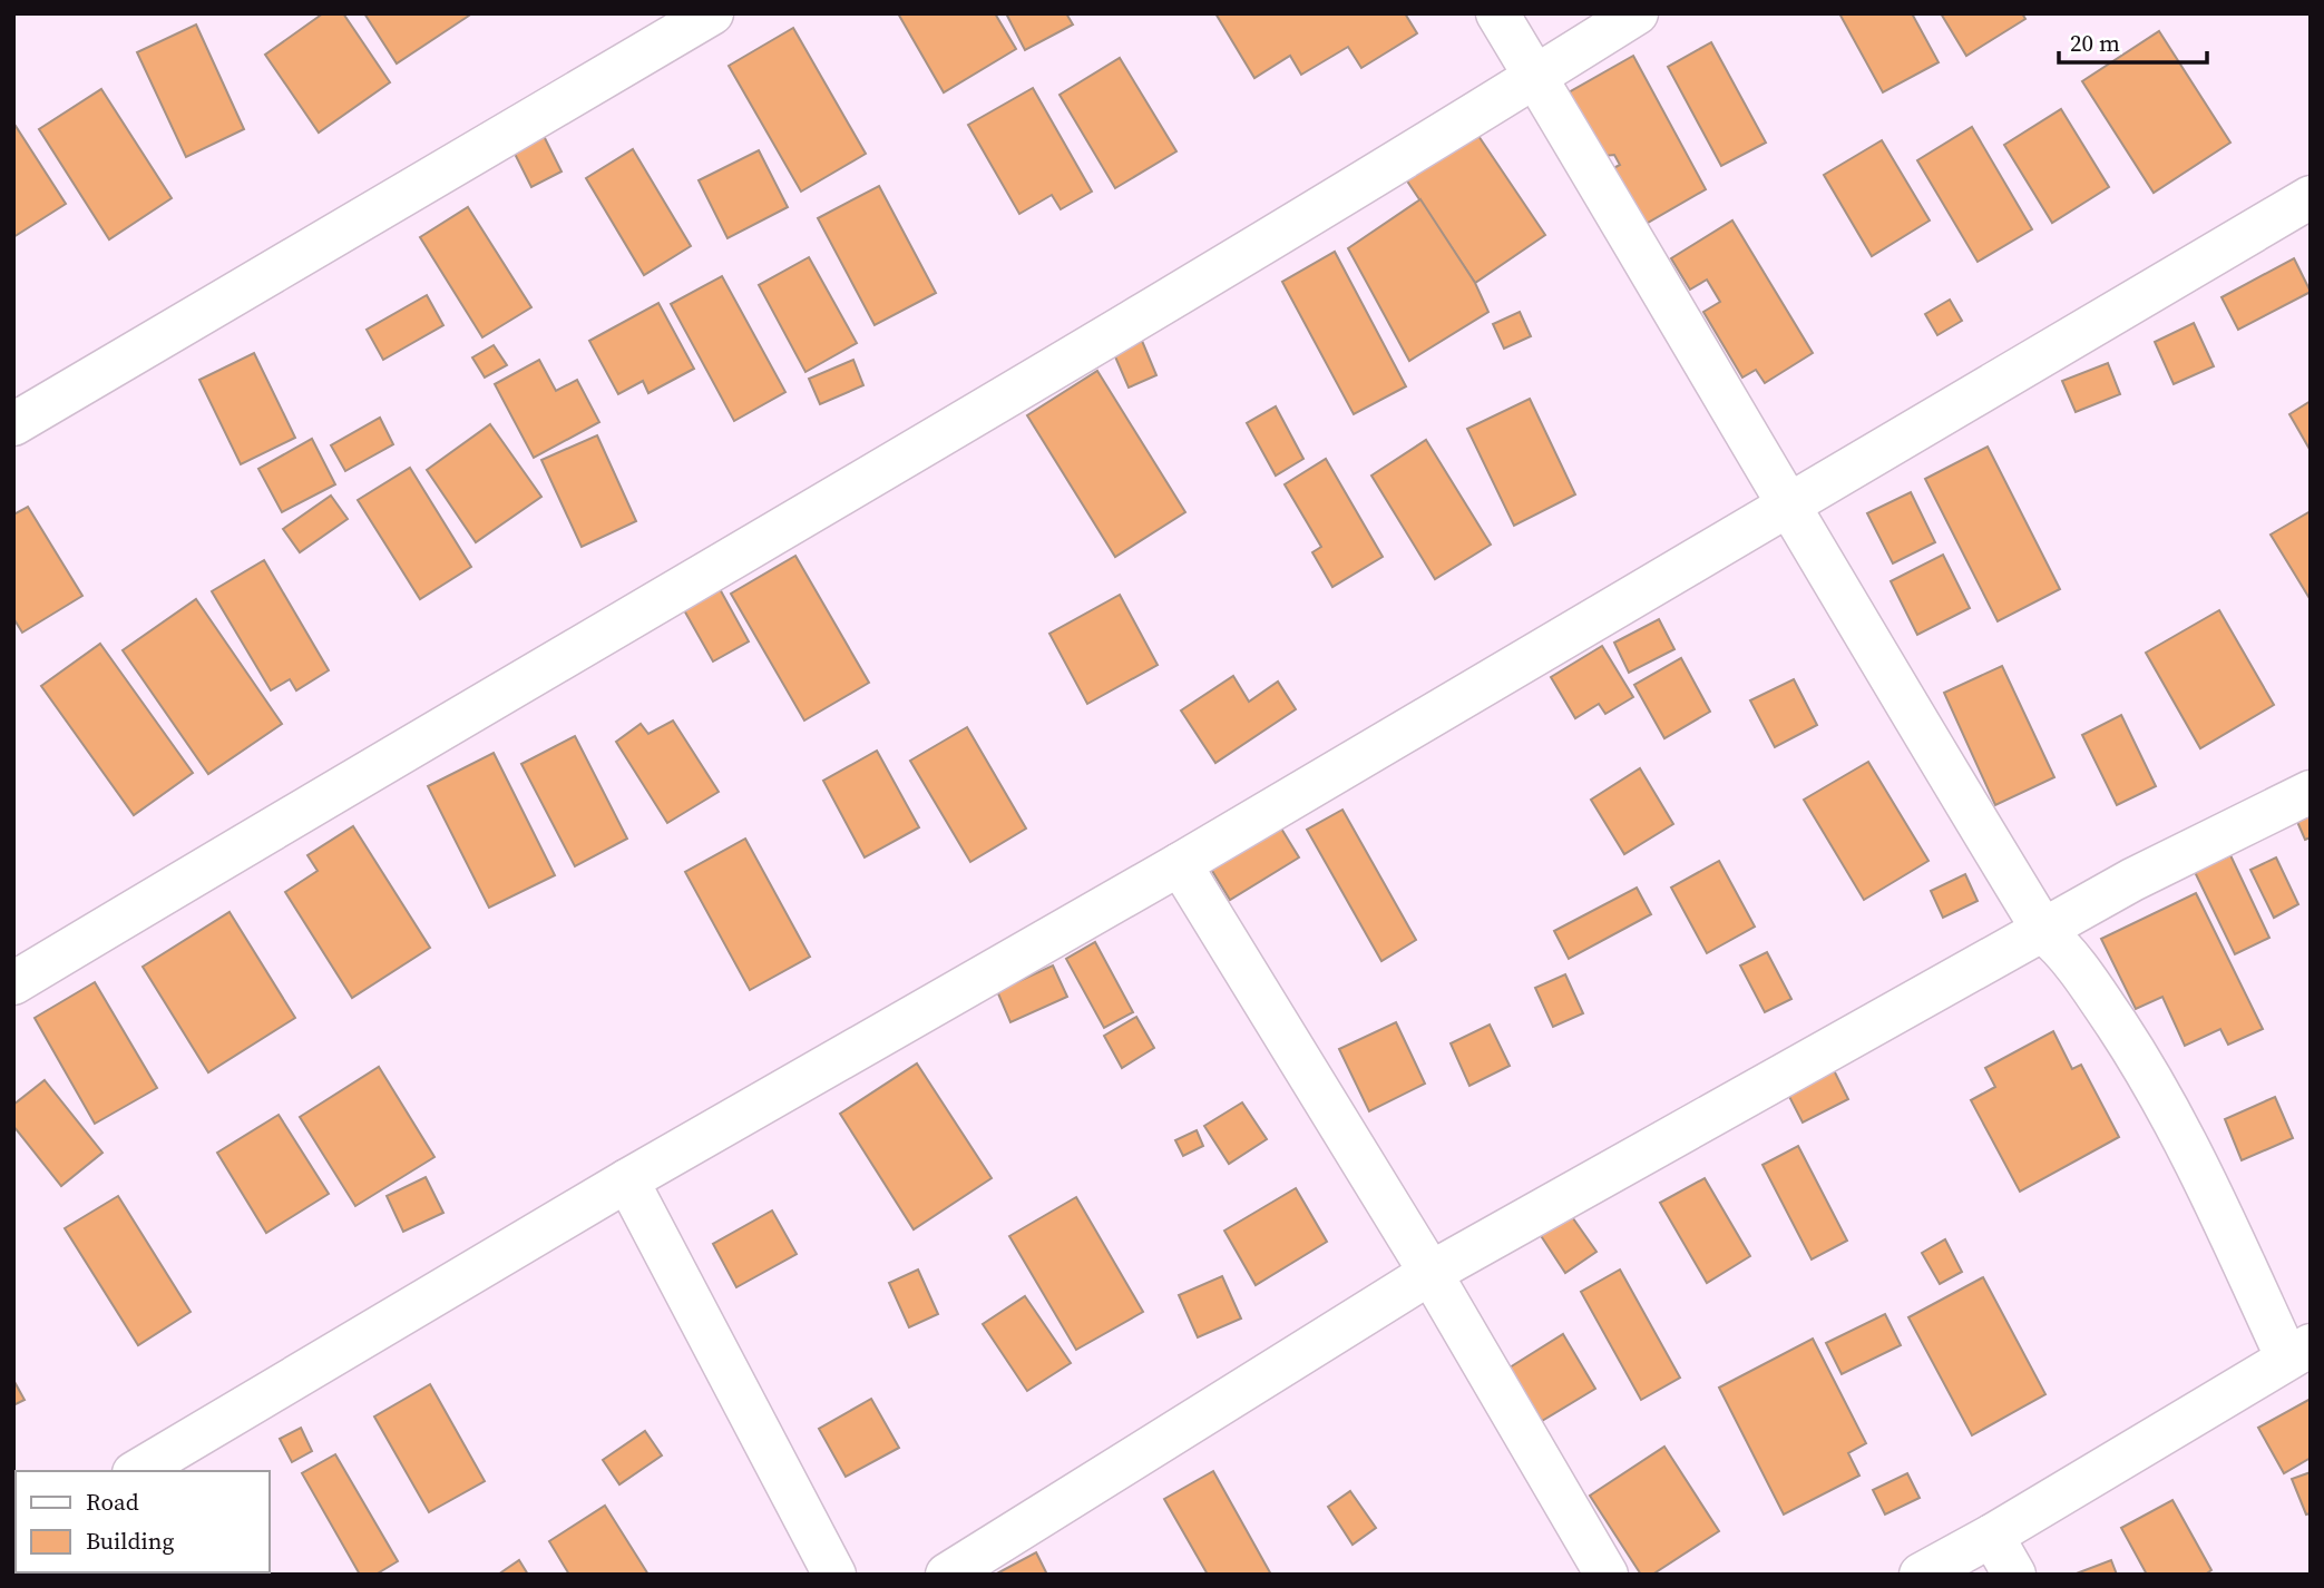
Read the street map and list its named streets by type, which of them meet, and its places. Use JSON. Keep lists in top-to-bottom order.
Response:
{
  "legend": ["Road", "Building"],
  "scale_bar": "20 m"
}
